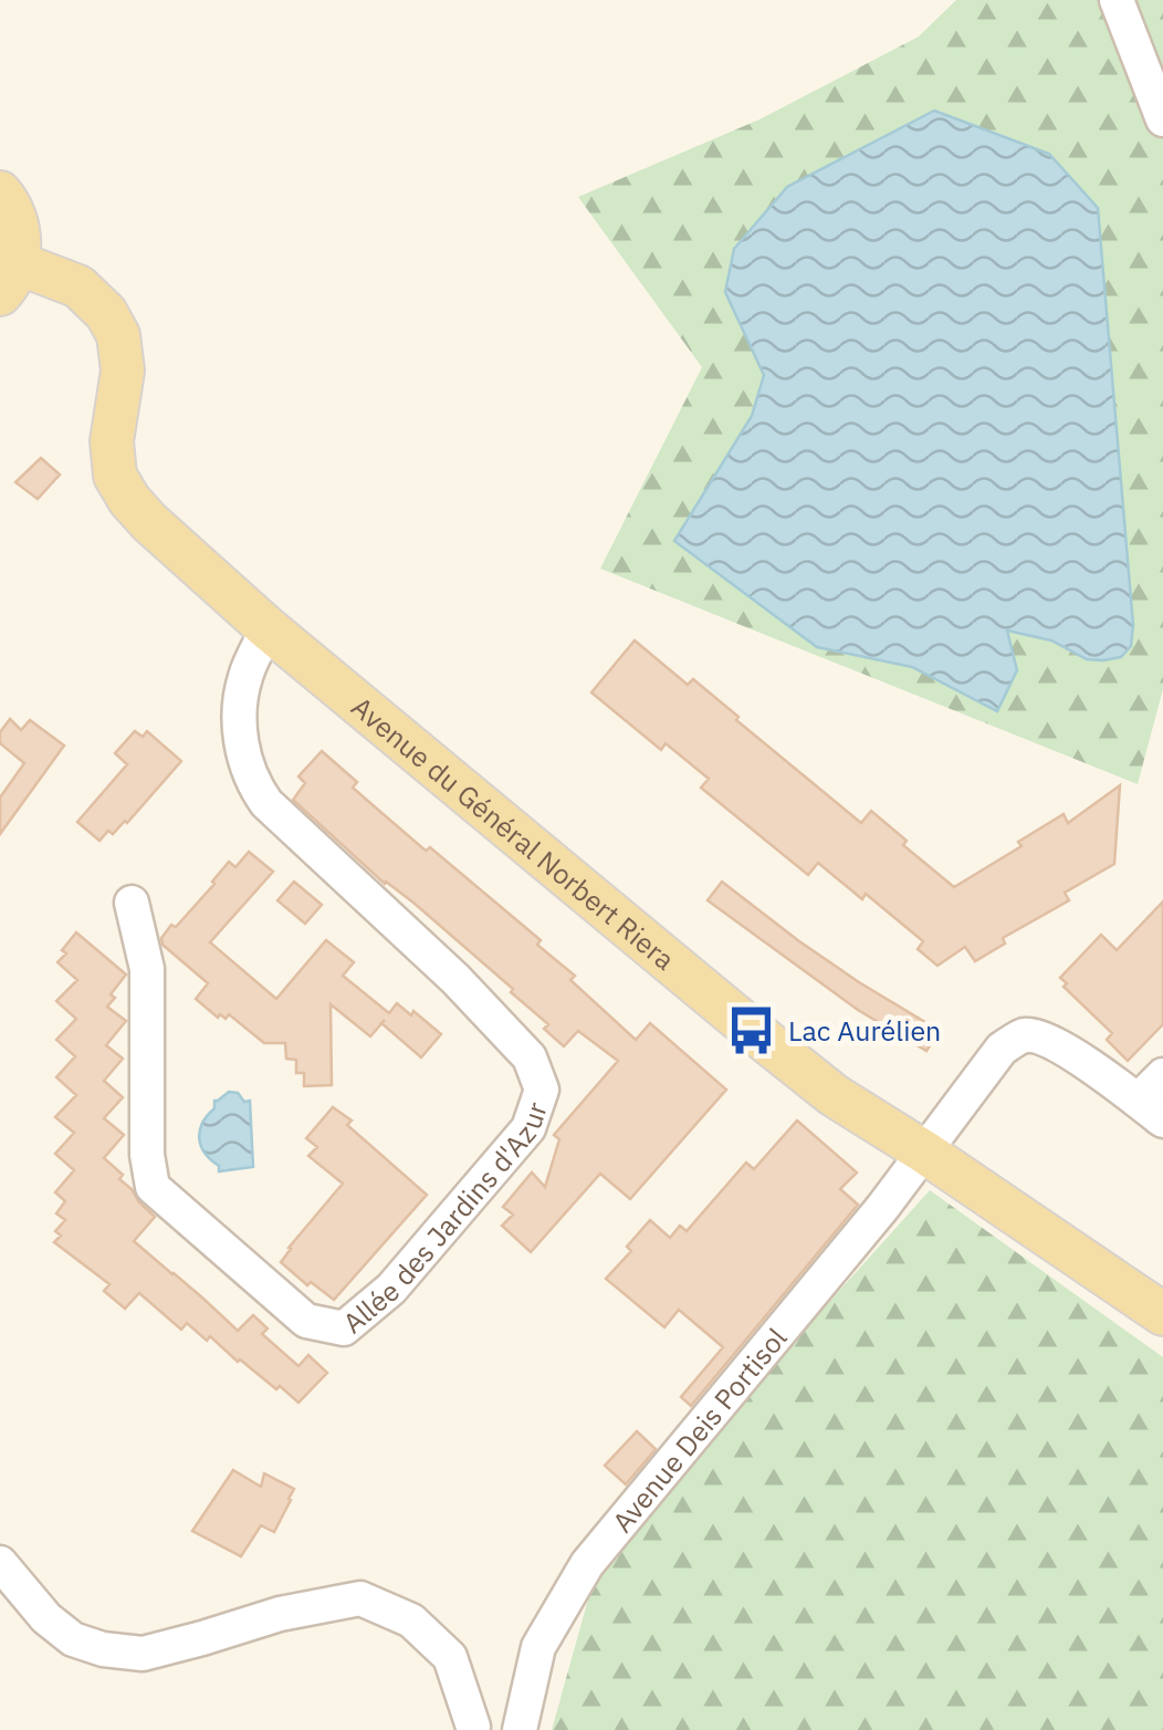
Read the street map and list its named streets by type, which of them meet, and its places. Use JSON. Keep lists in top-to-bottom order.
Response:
{
  "streets": {
    "main road": ["Avenue du Général Norbert Riera"],
    "street": ["Allée des Jardins d'Azur", "Avenue Deis Portisol"]
  },
  "crossings": [
    ["Avenue du Général Norbert Riera", "Allée des Jardins d'Azur"],
    ["Avenue du Général Norbert Riera", "Avenue Deis Portisol"]
  ],
  "places": {
    "bus stop": ["Lac Aurélien"]
  }
}
